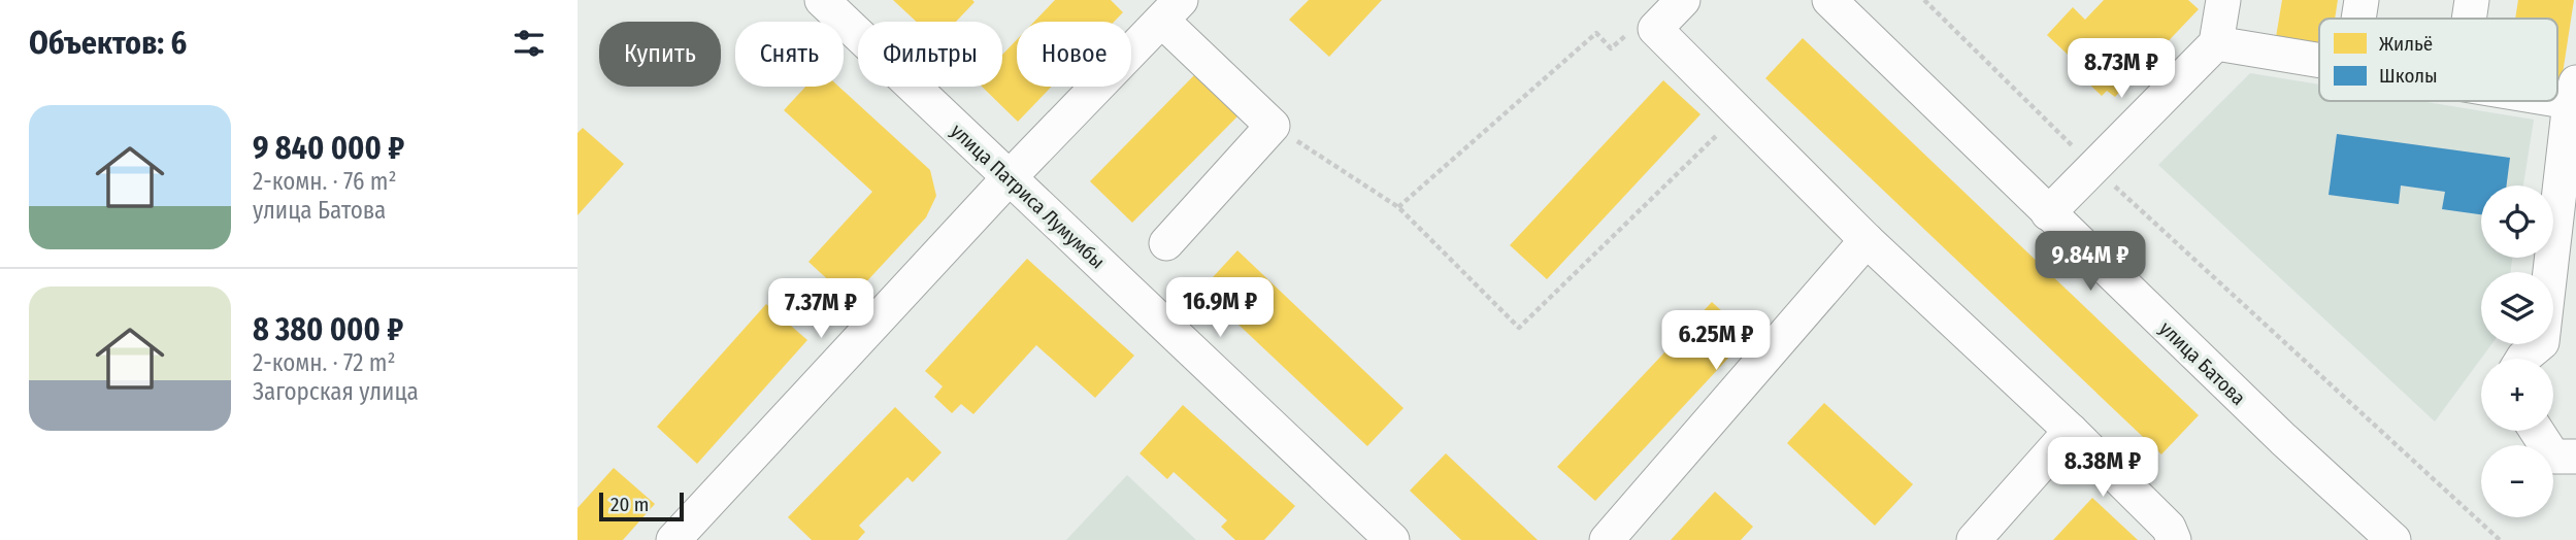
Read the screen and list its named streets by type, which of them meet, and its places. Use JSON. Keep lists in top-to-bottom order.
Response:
{
  "streets": {
    "street": ["улица Патриса Лумумбы", "улица Батова"]
  },
  "legend": ["Жильё", "Школы"],
  "scale_bar": "20 m",
  "page": {
    "heading": "Объектов: 6",
    "chip": [
      "Купить",
      "Снять",
      "Фильтры",
      "Новое"
    ],
    "price": [
      "8.73M ₽",
      "9.84M ₽",
      "16.9M ₽",
      "7.37M ₽",
      "6.25M ₽",
      "8.38M ₽"
    ],
    "list": [
      {
        "name": "9 840 000 ₽",
        "note": "2-комн. · 76 m² · улица Батова"
      },
      {
        "name": "8 380 000 ₽",
        "note": "2-комн. · 72 m² · Загорская улица"
      }
    ],
    "map_buttons": ["+", "−"],
    "scale": "20 m"
  }
}
